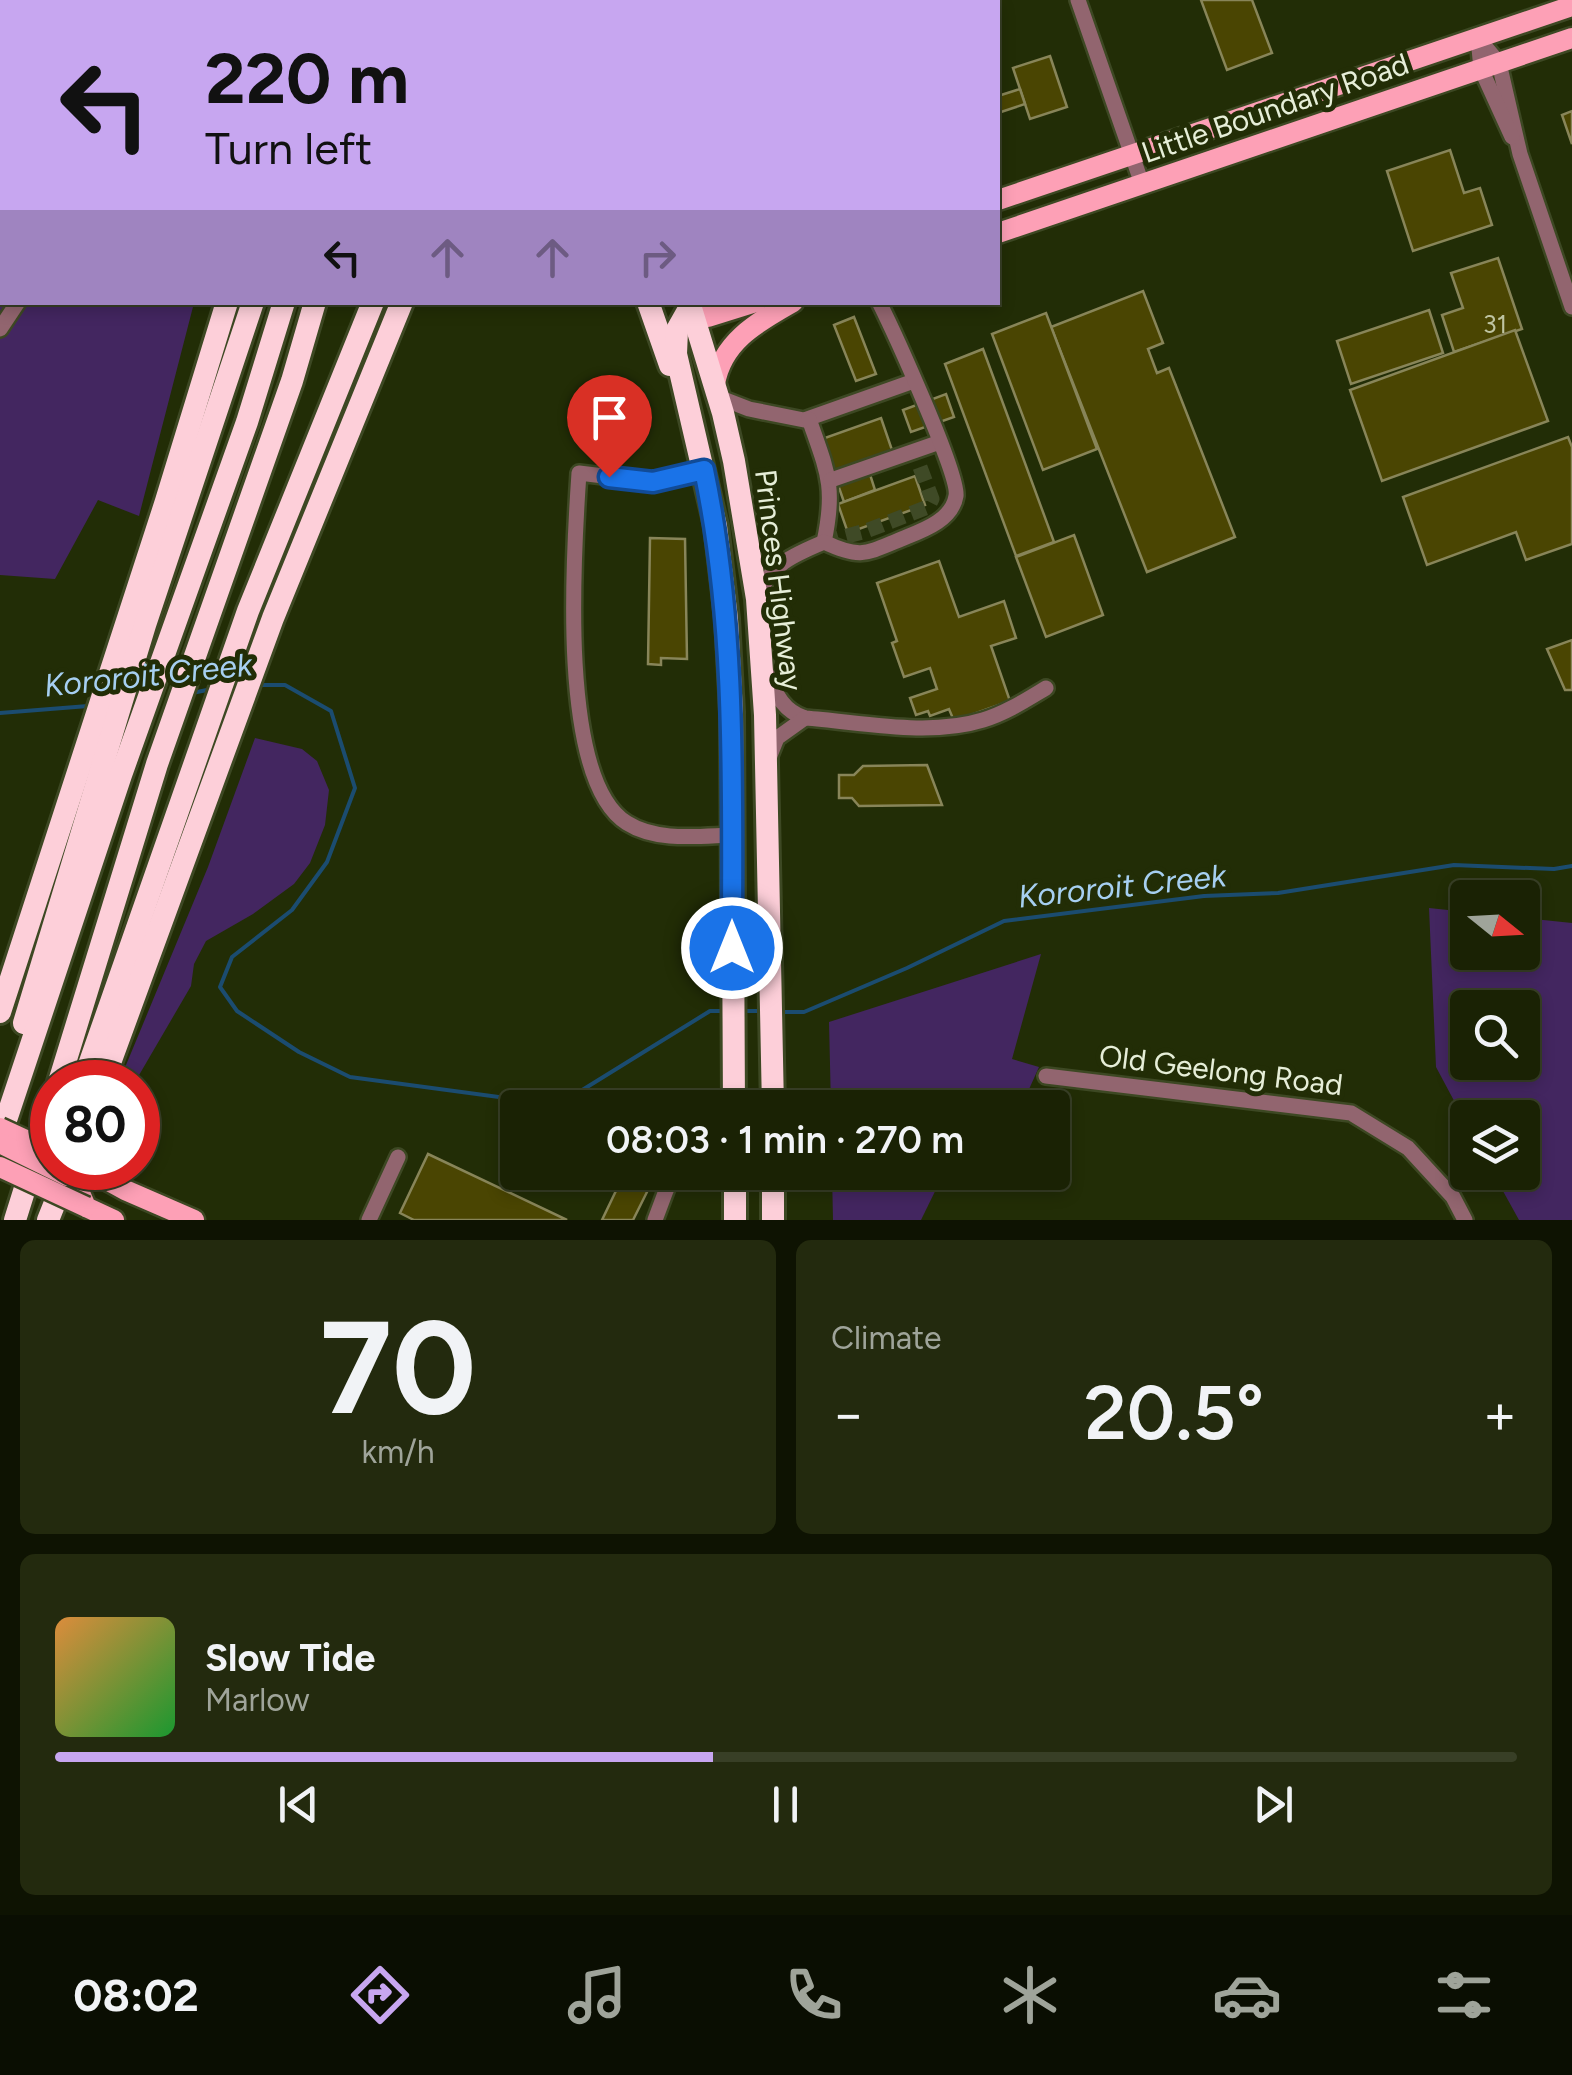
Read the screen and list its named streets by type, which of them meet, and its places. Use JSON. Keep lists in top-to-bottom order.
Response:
{
  "streets": {
    "highway": ["Princes Highway"],
    "main road": ["Little Boundary Road"],
    "street": ["Old Geelong Road"]
  },
  "water": ["Kororoit Creek"],
  "house_numbers": ["31"],
  "north": "right",
  "page": {
    "turn": ["220 m", "Turn left"],
    "limit": "80",
    "trip": "08:03 · 1 min · 270 m",
    "tile": [
      ["70", "km/h"],
      "Climate"
    ],
    "heat": ["−", "20.5°", "+"],
    "song": ["Slow Tide", "Marlow"],
    "tabs": "08:02"
  }
}
